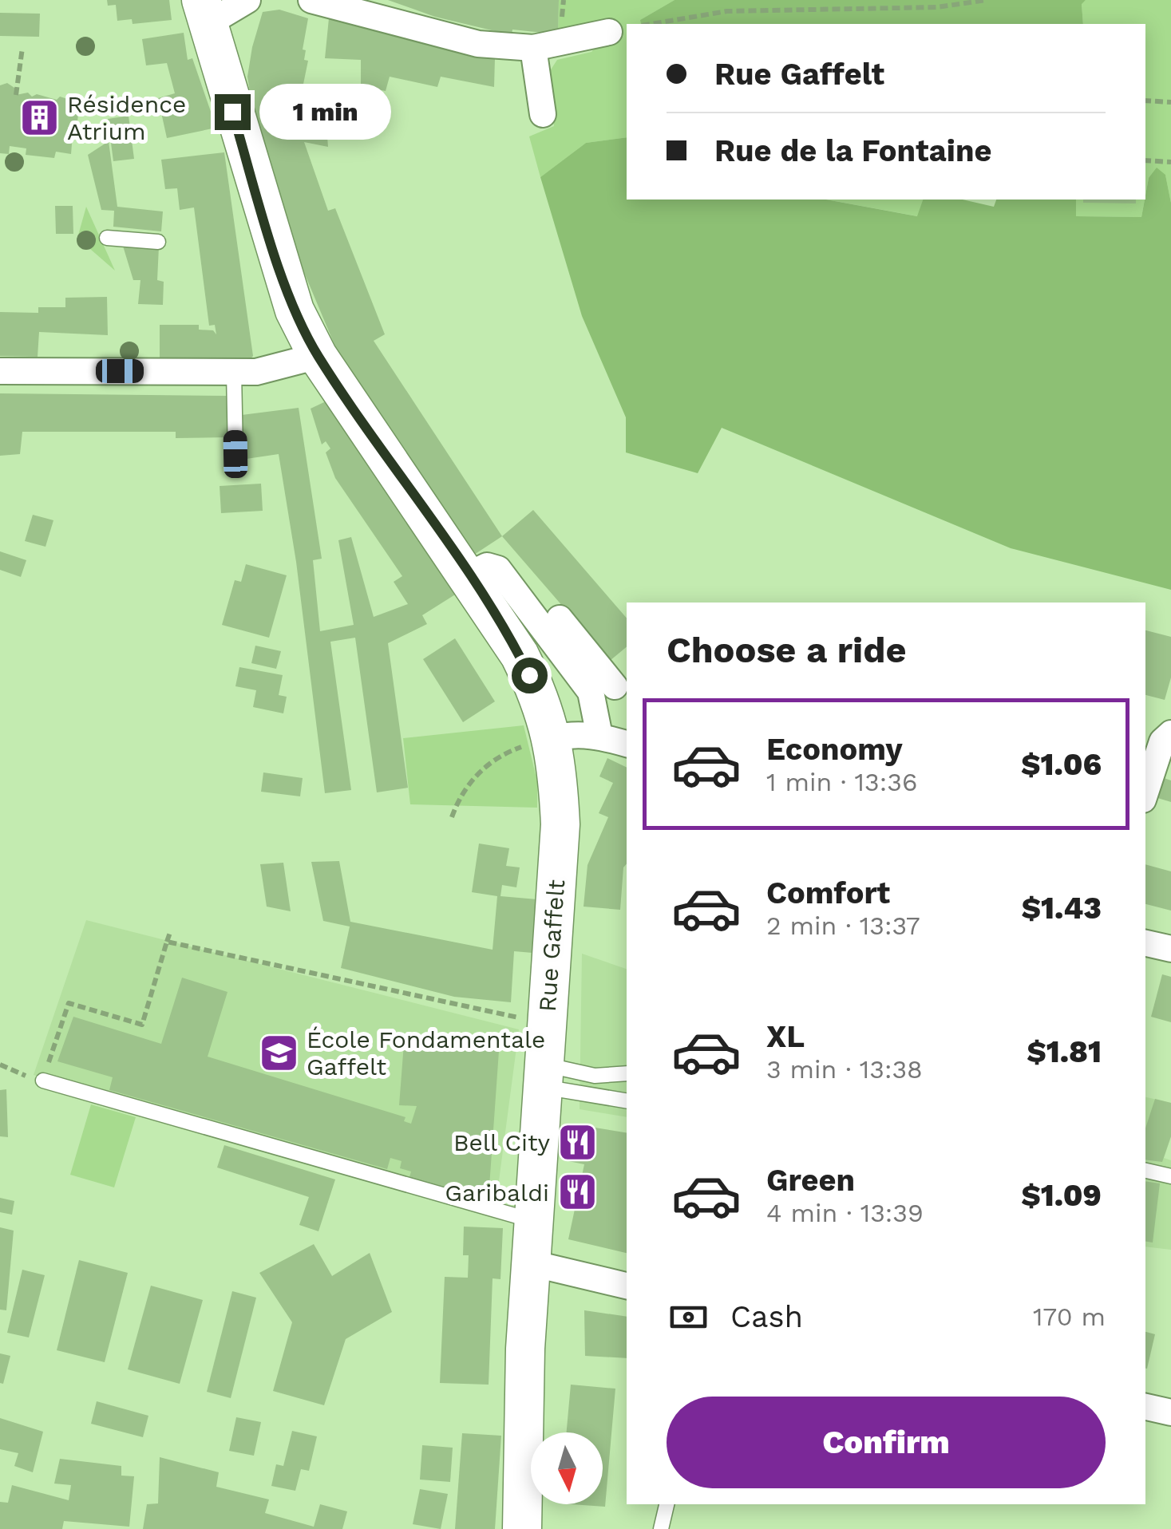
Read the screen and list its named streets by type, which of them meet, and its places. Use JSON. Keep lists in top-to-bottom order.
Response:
{
  "streets": {
    "main road": ["Rue Gaffelt"]
  },
  "places": {
    "building": ["Résidence Atrium"],
    "school or university": ["École Fondamentale Gaffelt"],
    "restaurant": ["Bell City", "Garibaldi"]
  },
  "north": "bottom",
  "page": {
    "banner": ["Rue Gaffelt", "Rue de la Fontaine"],
    "bubble": "1 min",
    "heading": "Choose a ride",
    "list": [
      {
        "name": "Economy",
        "note": "1 min · 13:36",
        "value": "$1.06"
      },
      {
        "name": "Comfort",
        "note": "2 min · 13:37",
        "value": "$1.43"
      },
      {
        "name": "XL",
        "note": "3 min · 13:38",
        "value": "$1.81"
      },
      {
        "name": "Green",
        "note": "4 min · 13:39",
        "value": "$1.09"
      }
    ],
    "pay": ["Cash", "170 m"],
    "buttons": "Confirm"
  }
}
